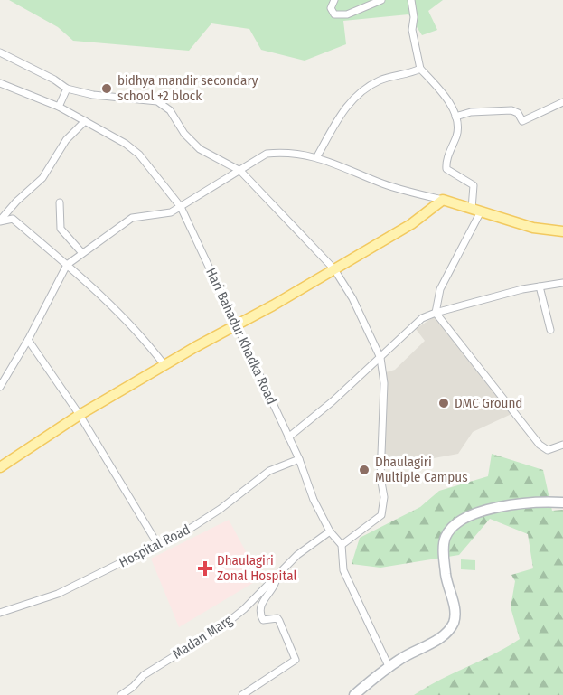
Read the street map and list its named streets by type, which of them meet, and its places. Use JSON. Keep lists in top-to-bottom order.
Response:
{
  "streets": {
    "street": ["Hari Bahadur Khadka Road", "Hospital Road", "Madan Marg"]
  },
  "crossings": [
    ["Hari Bahadur Khadka Road", "Hospital Road"],
    ["Hari Bahadur Khadka Road", "Madan Marg"]
  ],
  "places": {
    "other": ["bidhya mandir secondary school +2 block", "DMC Ground", "Dhaulagiri Multiple Campus"],
    "health": ["Dhaulagiri Zonal Hospital"]
  }
}
